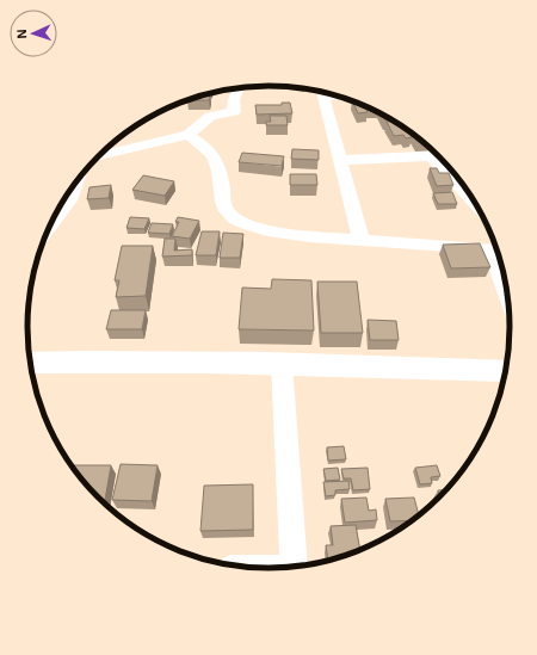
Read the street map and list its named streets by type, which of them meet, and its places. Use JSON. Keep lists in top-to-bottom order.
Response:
{
  "north": "left"
}
